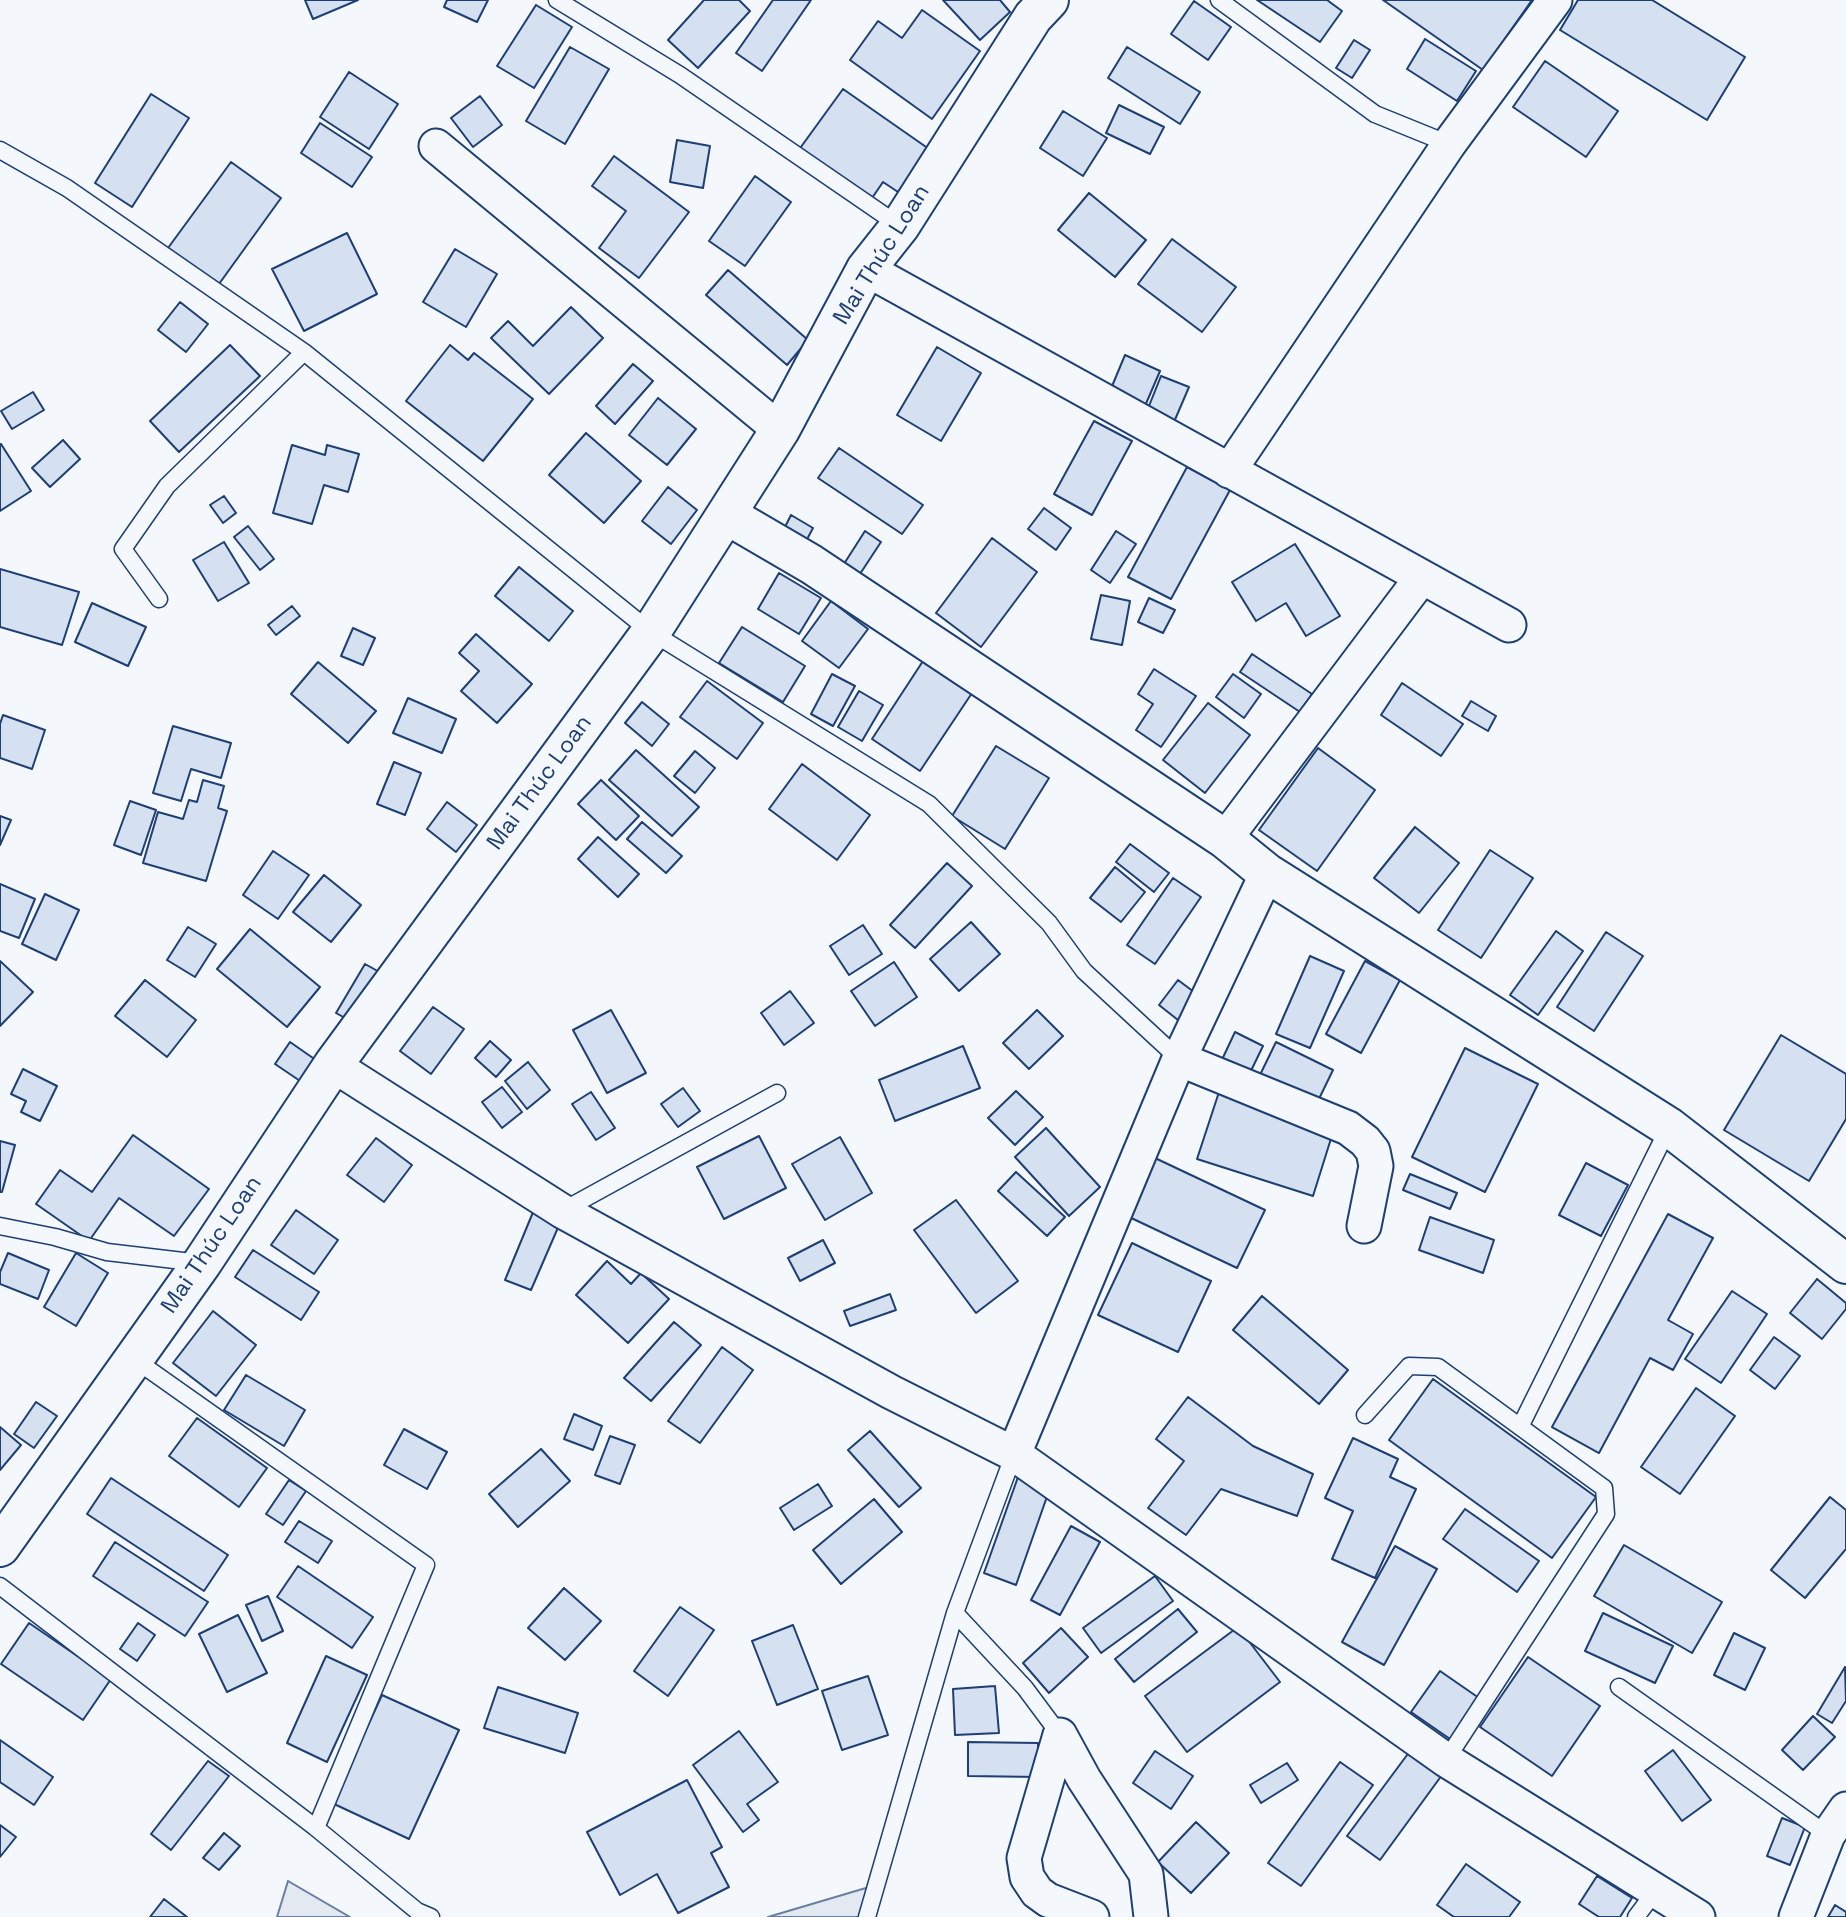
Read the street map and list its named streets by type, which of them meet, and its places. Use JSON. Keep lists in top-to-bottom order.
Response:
{
  "streets": {
    "main road": ["Mai Thúc Loan"]
  }
}
